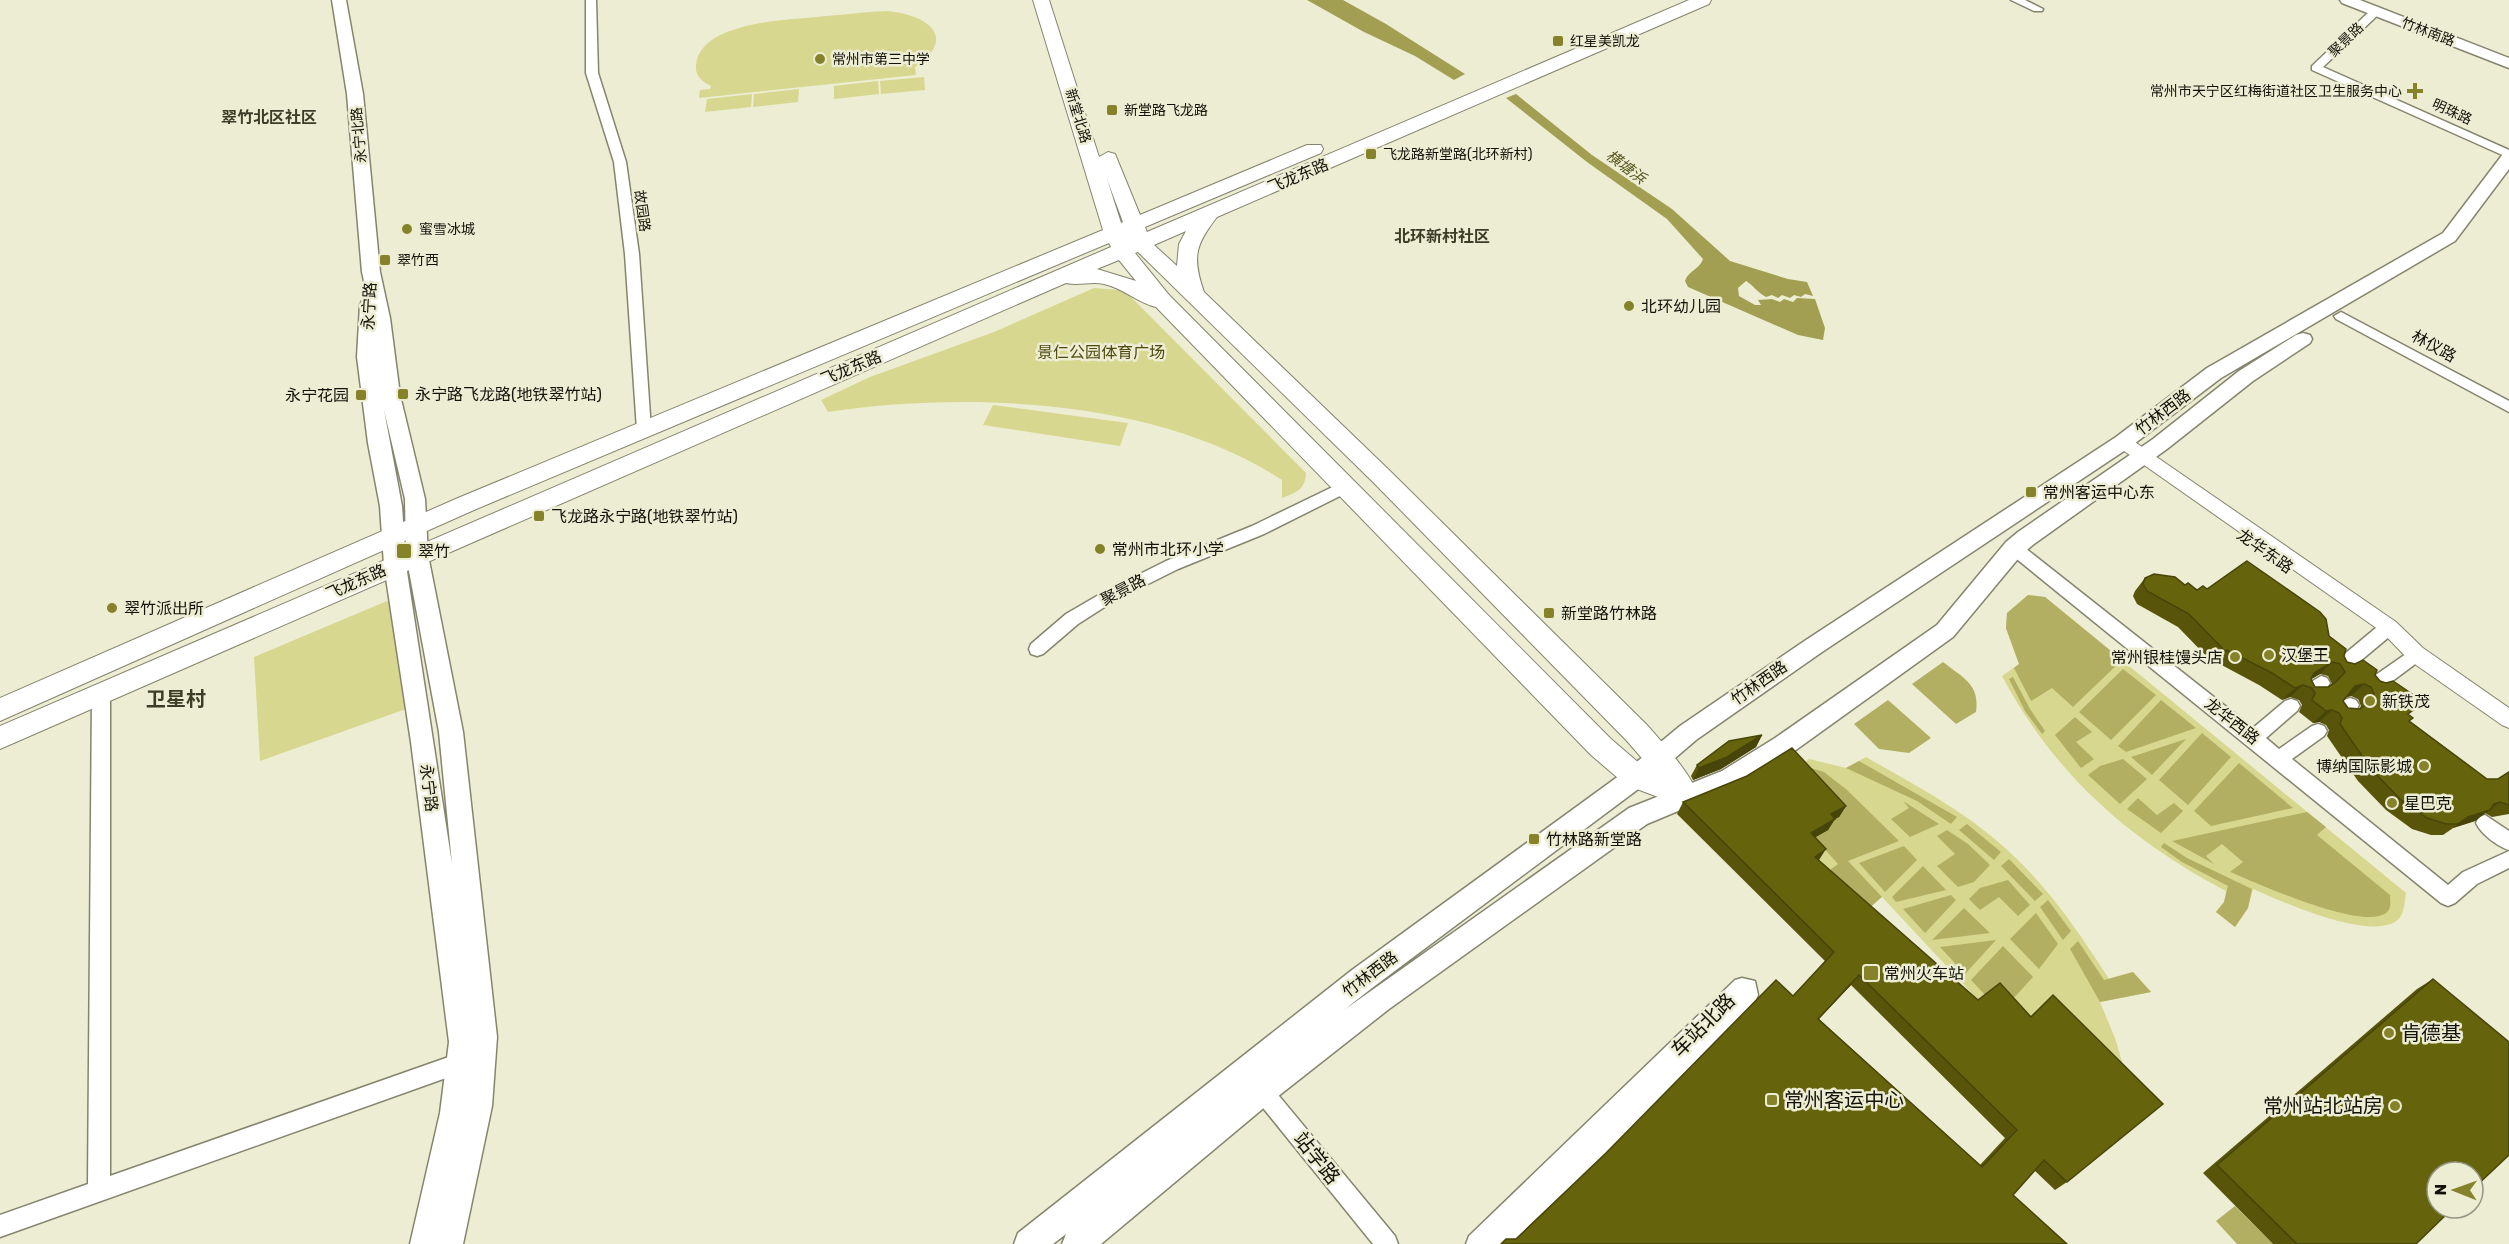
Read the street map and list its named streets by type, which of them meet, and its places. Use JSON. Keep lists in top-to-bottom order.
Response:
{
  "streets": {
    "main road": [
      "竹林南路",
      "新堂北路",
      "永宁北路",
      "飞龙东路",
      "永宁路",
      "竹林西路"
    ],
    "street": [
      "聚景路",
      "明珠路",
      "故园路",
      "林仪路",
      "龙华东路",
      "龙华西路",
      "车站北路",
      "站学路"
    ]
  },
  "crossings": [
    ["竹林南路", "聚景路"],
    ["聚景路", "明珠路"],
    ["明珠路", "竹林西路"],
    ["新堂北路", "飞龙东路"],
    ["永宁北路", "永宁路"],
    ["飞龙东路", "故园路"],
    ["飞龙东路", "永宁路"],
    ["林仪路", "竹林西路"],
    ["竹林西路", "龙华东路"],
    ["竹林西路", "龙华西路"],
    ["竹林西路", "站学路"]
  ],
  "districts": ["翠竹北区社区", "北环新村社区", "卫星村"],
  "water": ["横塘浜"],
  "parks": ["景仁公园体育广场"],
  "places": {
    "transit": [
      "红星美凯龙",
      "新堂路飞龙路",
      "飞龙路新堂路(北环新村)",
      "翠竹西",
      "永宁路飞龙路(地铁翠竹站)",
      "永宁花园",
      "常州客运中心东",
      "飞龙路永宁路(地铁翠竹站)",
      "翠竹",
      "新堂路竹林路",
      "竹林路新堂路",
      "常州火车站",
      "常州客运中心"
    ],
    "other": [
      "常州市第三中学",
      "蜜雪冰城",
      "北环幼儿园",
      "常州市北环小学",
      "翠竹派出所",
      "汉堡王",
      "常州银桂馒头店",
      "新铁茂",
      "博纳国际影城",
      "星巴克",
      "肯德基",
      "常州站北站房"
    ],
    "health": ["常州市天宁区红梅街道社区卫生服务中心"]
  },
  "north": "left"
}
